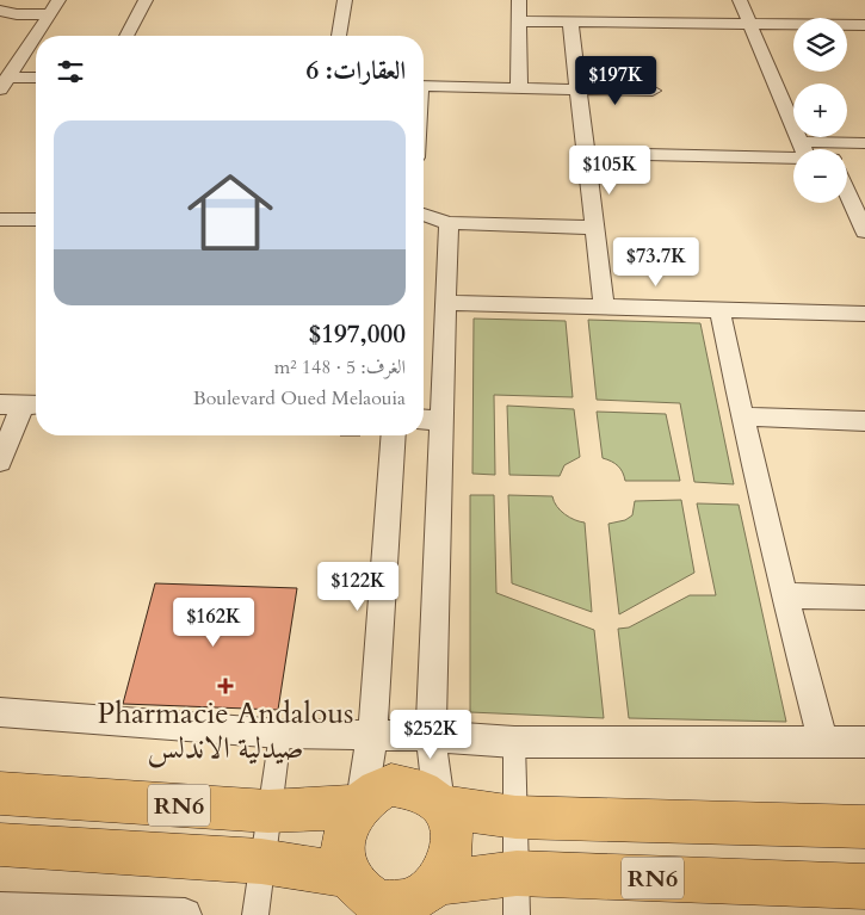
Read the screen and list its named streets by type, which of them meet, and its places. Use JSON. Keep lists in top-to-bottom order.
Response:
{
  "streets": {
    "main road": ["RN6"]
  },
  "places": {
    "health": ["Pharmacie Andalous صيدلية الاندلس"]
  },
  "page": {
    "map_buttons": ["+", "−"],
    "heading": "العقارات: 6",
    "price": [
      "$197K",
      "$105K",
      "$73.7K",
      "$122K",
      "$162K",
      "$252K"
    ],
    "list": [
      {
        "name": "$197,000",
        "note": "الغرف: 5 · 148 m² · Boulevard Oued Melaouia"
      }
    ]
  }
}
